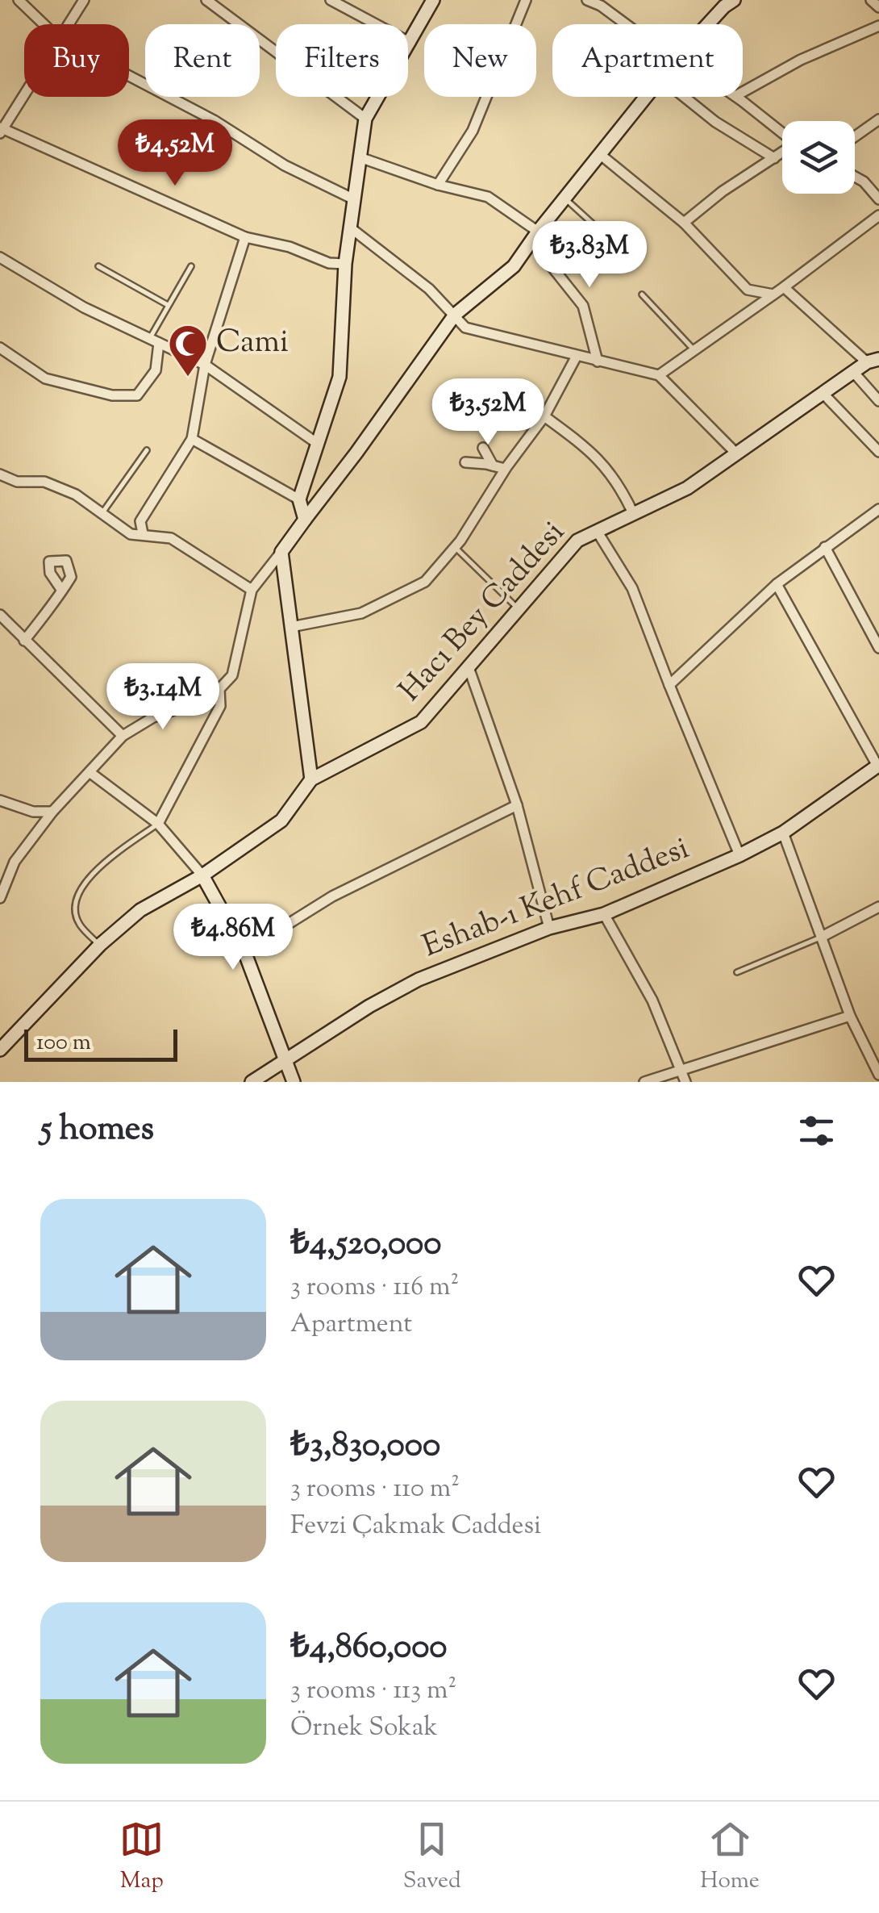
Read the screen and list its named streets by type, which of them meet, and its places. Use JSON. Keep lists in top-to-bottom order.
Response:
{
  "streets": {
    "street": ["Hacı Bey Caddesi", "Eshab-ı Kehf Caddesi"]
  },
  "places": {
    "mosque": ["Cami"]
  },
  "scale_bar": "100 m",
  "page": {
    "chip": [
      "Buy",
      "Rent",
      "Filters",
      "New",
      "Apartment"
    ],
    "price": [
      "₺4.52M",
      "₺3.83M",
      "₺3.52M",
      "₺3.14M",
      "₺4.86M"
    ],
    "scale": "100 m",
    "heading": "5 homes",
    "list": [
      {
        "name": "₺4,520,000",
        "note": "3 rooms · 116 m² · Apartment"
      },
      {
        "name": "₺3,830,000",
        "note": "3 rooms · 110 m² · Fevzi Çakmak Caddesi"
      },
      {
        "name": "₺4,860,000",
        "note": "3 rooms · 113 m² · Örnek Sokak"
      }
    ],
    "tabs": ["Map", "Saved", "Home"]
  }
}
